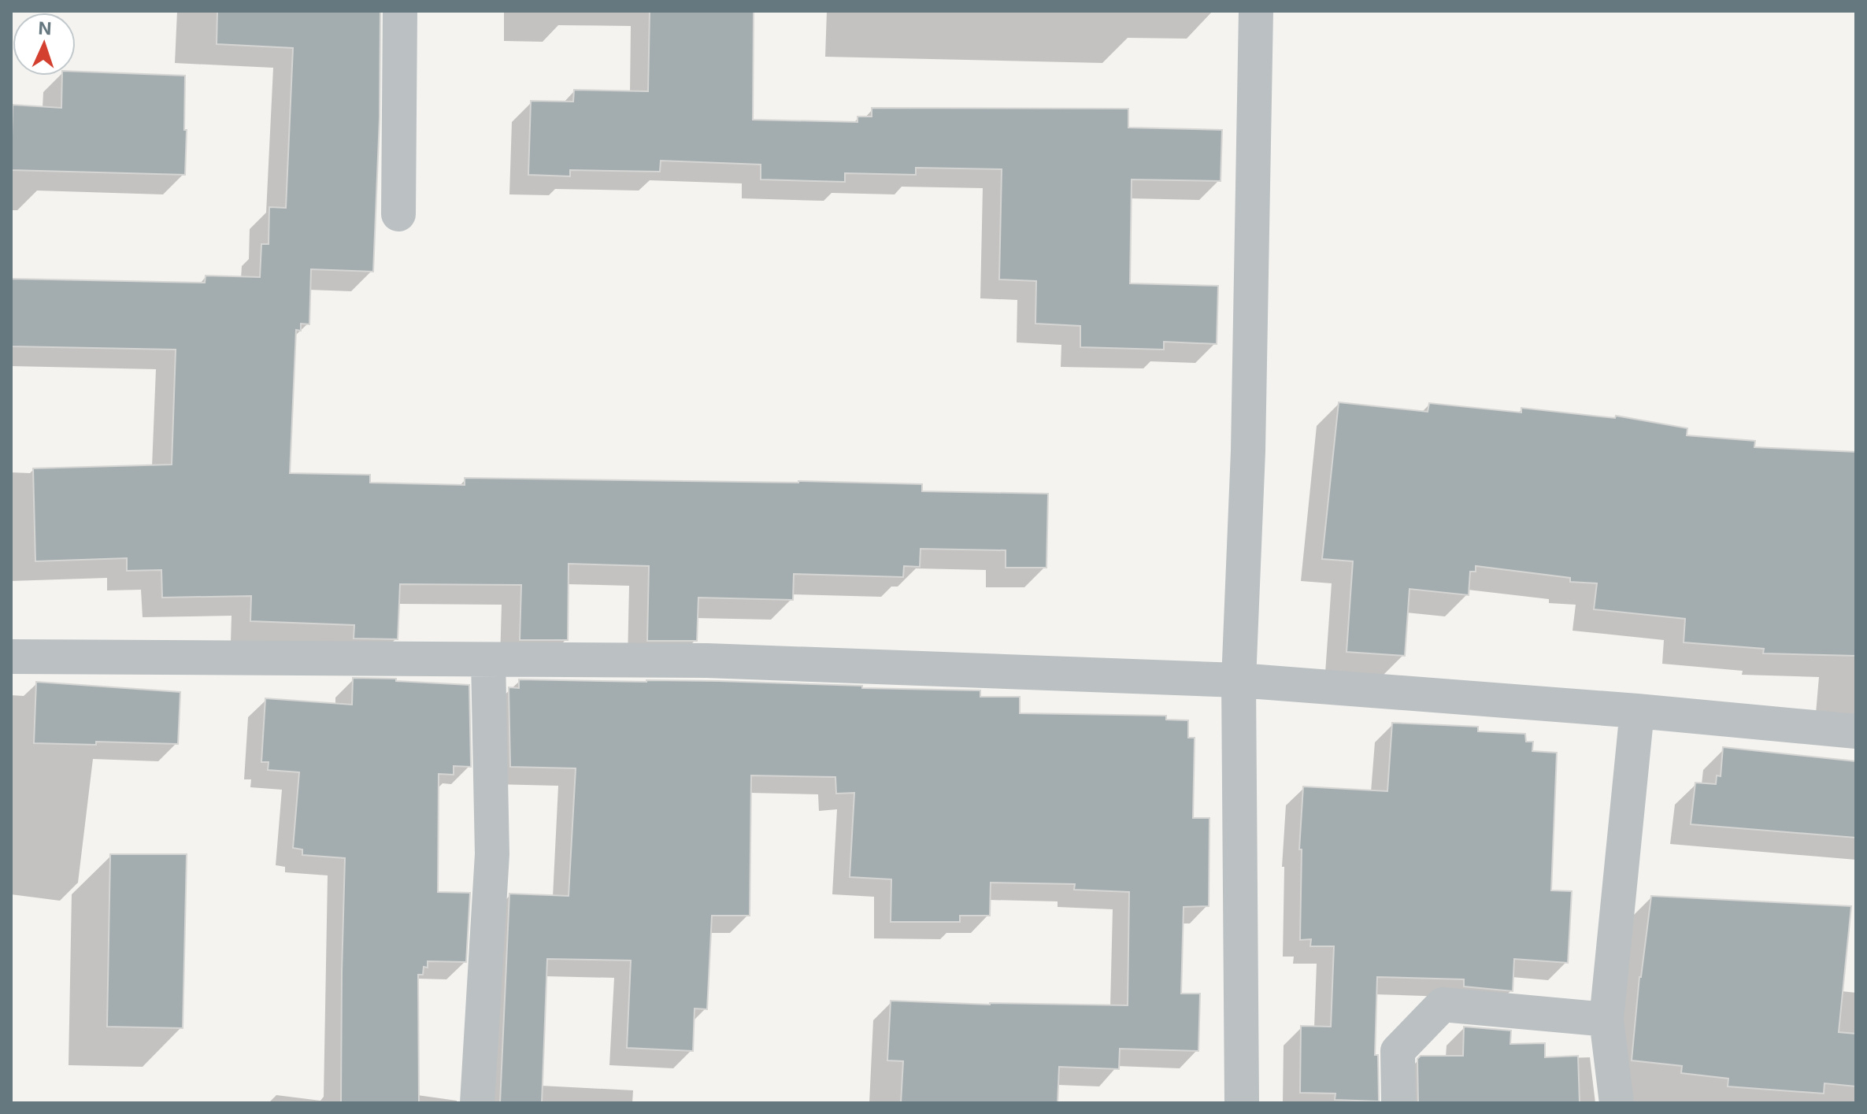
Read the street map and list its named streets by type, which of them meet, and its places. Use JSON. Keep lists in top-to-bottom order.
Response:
{
  "north": "top"
}
